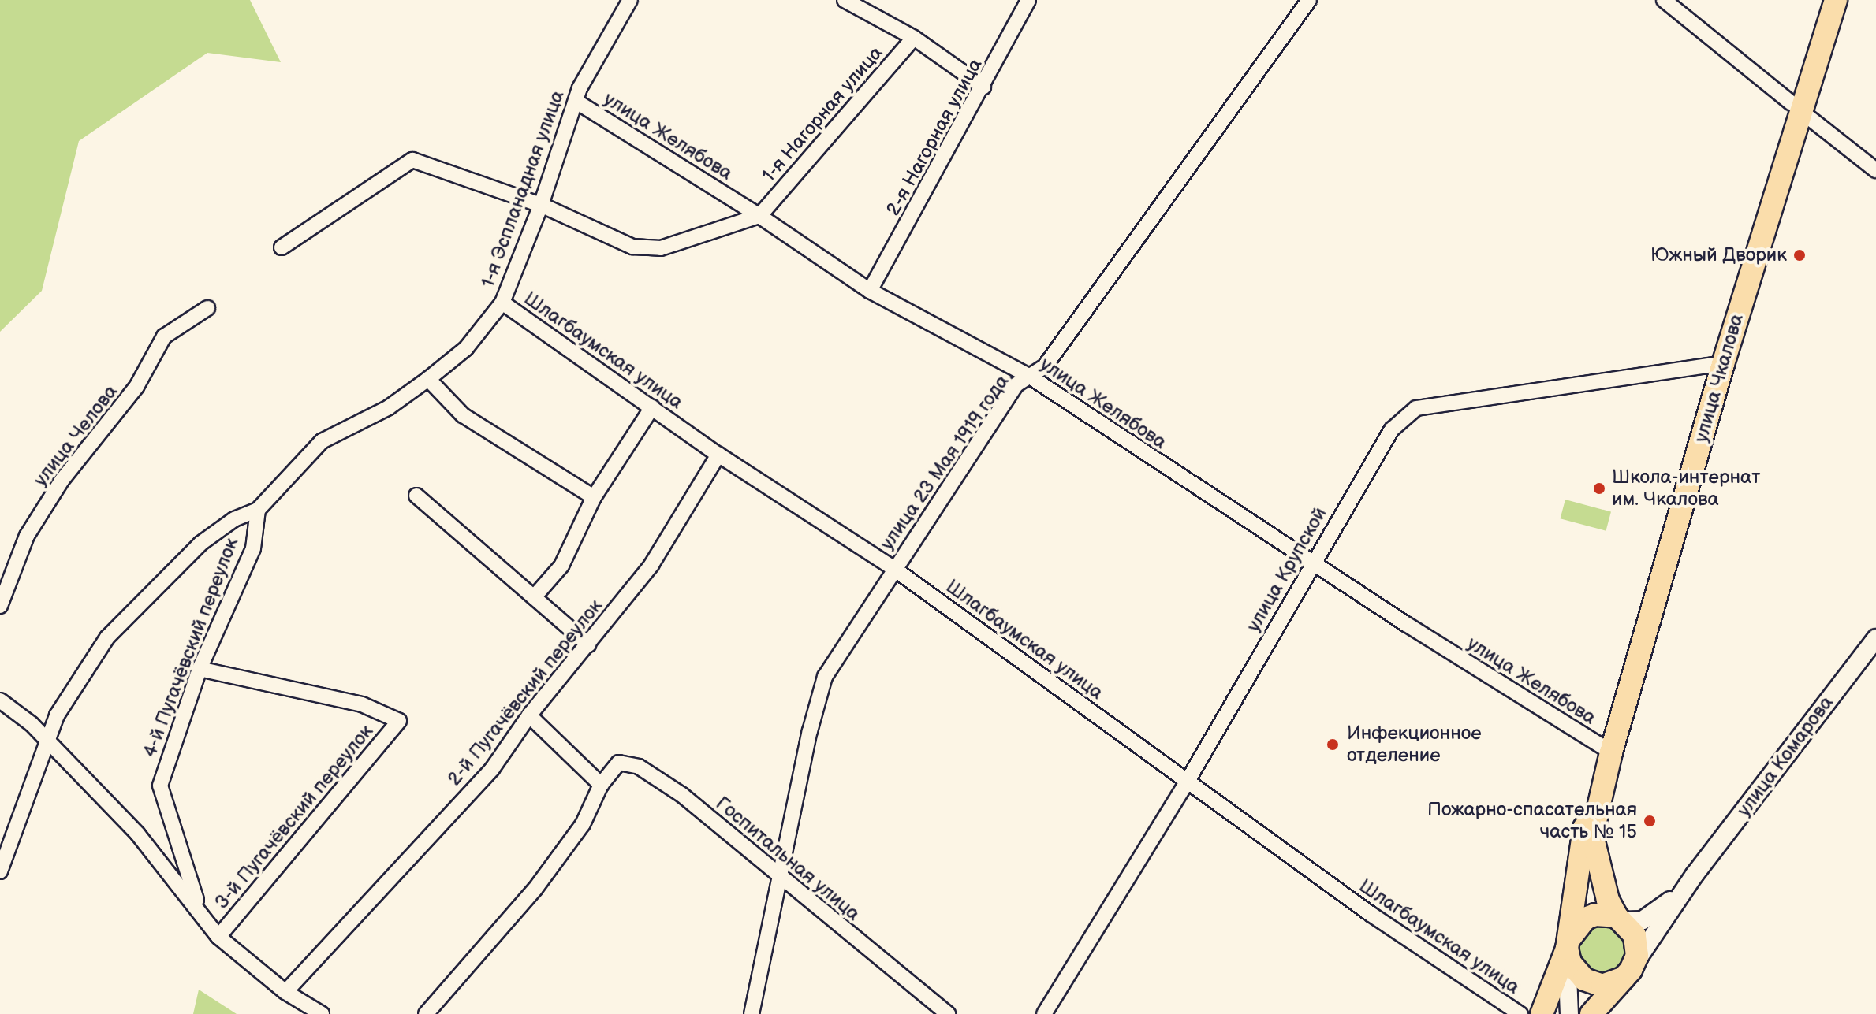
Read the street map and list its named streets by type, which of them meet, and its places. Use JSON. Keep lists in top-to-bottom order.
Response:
{
  "streets": {
    "main road": ["улица Чкалова", "улица Комарова"],
    "street": [
      "1-я Нагорная улица",
      "улица Желябова",
      "2-я Нагорная улица",
      "1-я Эспланадная улица",
      "Шлагбаумская улица",
      "улица Челова",
      "улица 23 Мая 1919 года",
      "улица Крупской",
      "4-й Пугачёвский переулок",
      "2-й Пугачёвский переулок",
      "3-й Пугачёвский переулок",
      "Госпитальная улица"
    ]
  },
  "crossings": [
    ["1-я Нагорная улица", "улица Желябова"],
    ["улица Желябова", "2-я Нагорная улица"],
    ["улица Желябова", "1-я Эспланадная улица"],
    ["улица Желябова", "улица Чкалова"],
    ["улица Желябова", "улица 23 Мая 1919 года"],
    ["улица Желябова", "улица Крупской"],
    ["1-я Эспланадная улица", "Шлагбаумская улица"],
    ["1-я Эспланадная улица", "4-й Пугачёвский переулок"],
    ["Шлагбаумская улица", "улица 23 Мая 1919 года"],
    ["Шлагбаумская улица", "улица Крупской"],
    ["Шлагбаумская улица", "2-й Пугачёвский переулок"],
    ["улица Чкалова", "улица Крупской"],
    ["улица Чкалова", "улица Комарова"],
    ["улица 23 Мая 1919 года", "Госпитальная улица"],
    ["4-й Пугачёвский переулок", "3-й Пугачёвский переулок"]
  ],
  "places": [
    "Южный Дворик",
    "Школа-интернат им. Чкалова",
    "Инфекционное отделение",
    "Пожарно-спасательная часть № 15"
  ]
}
